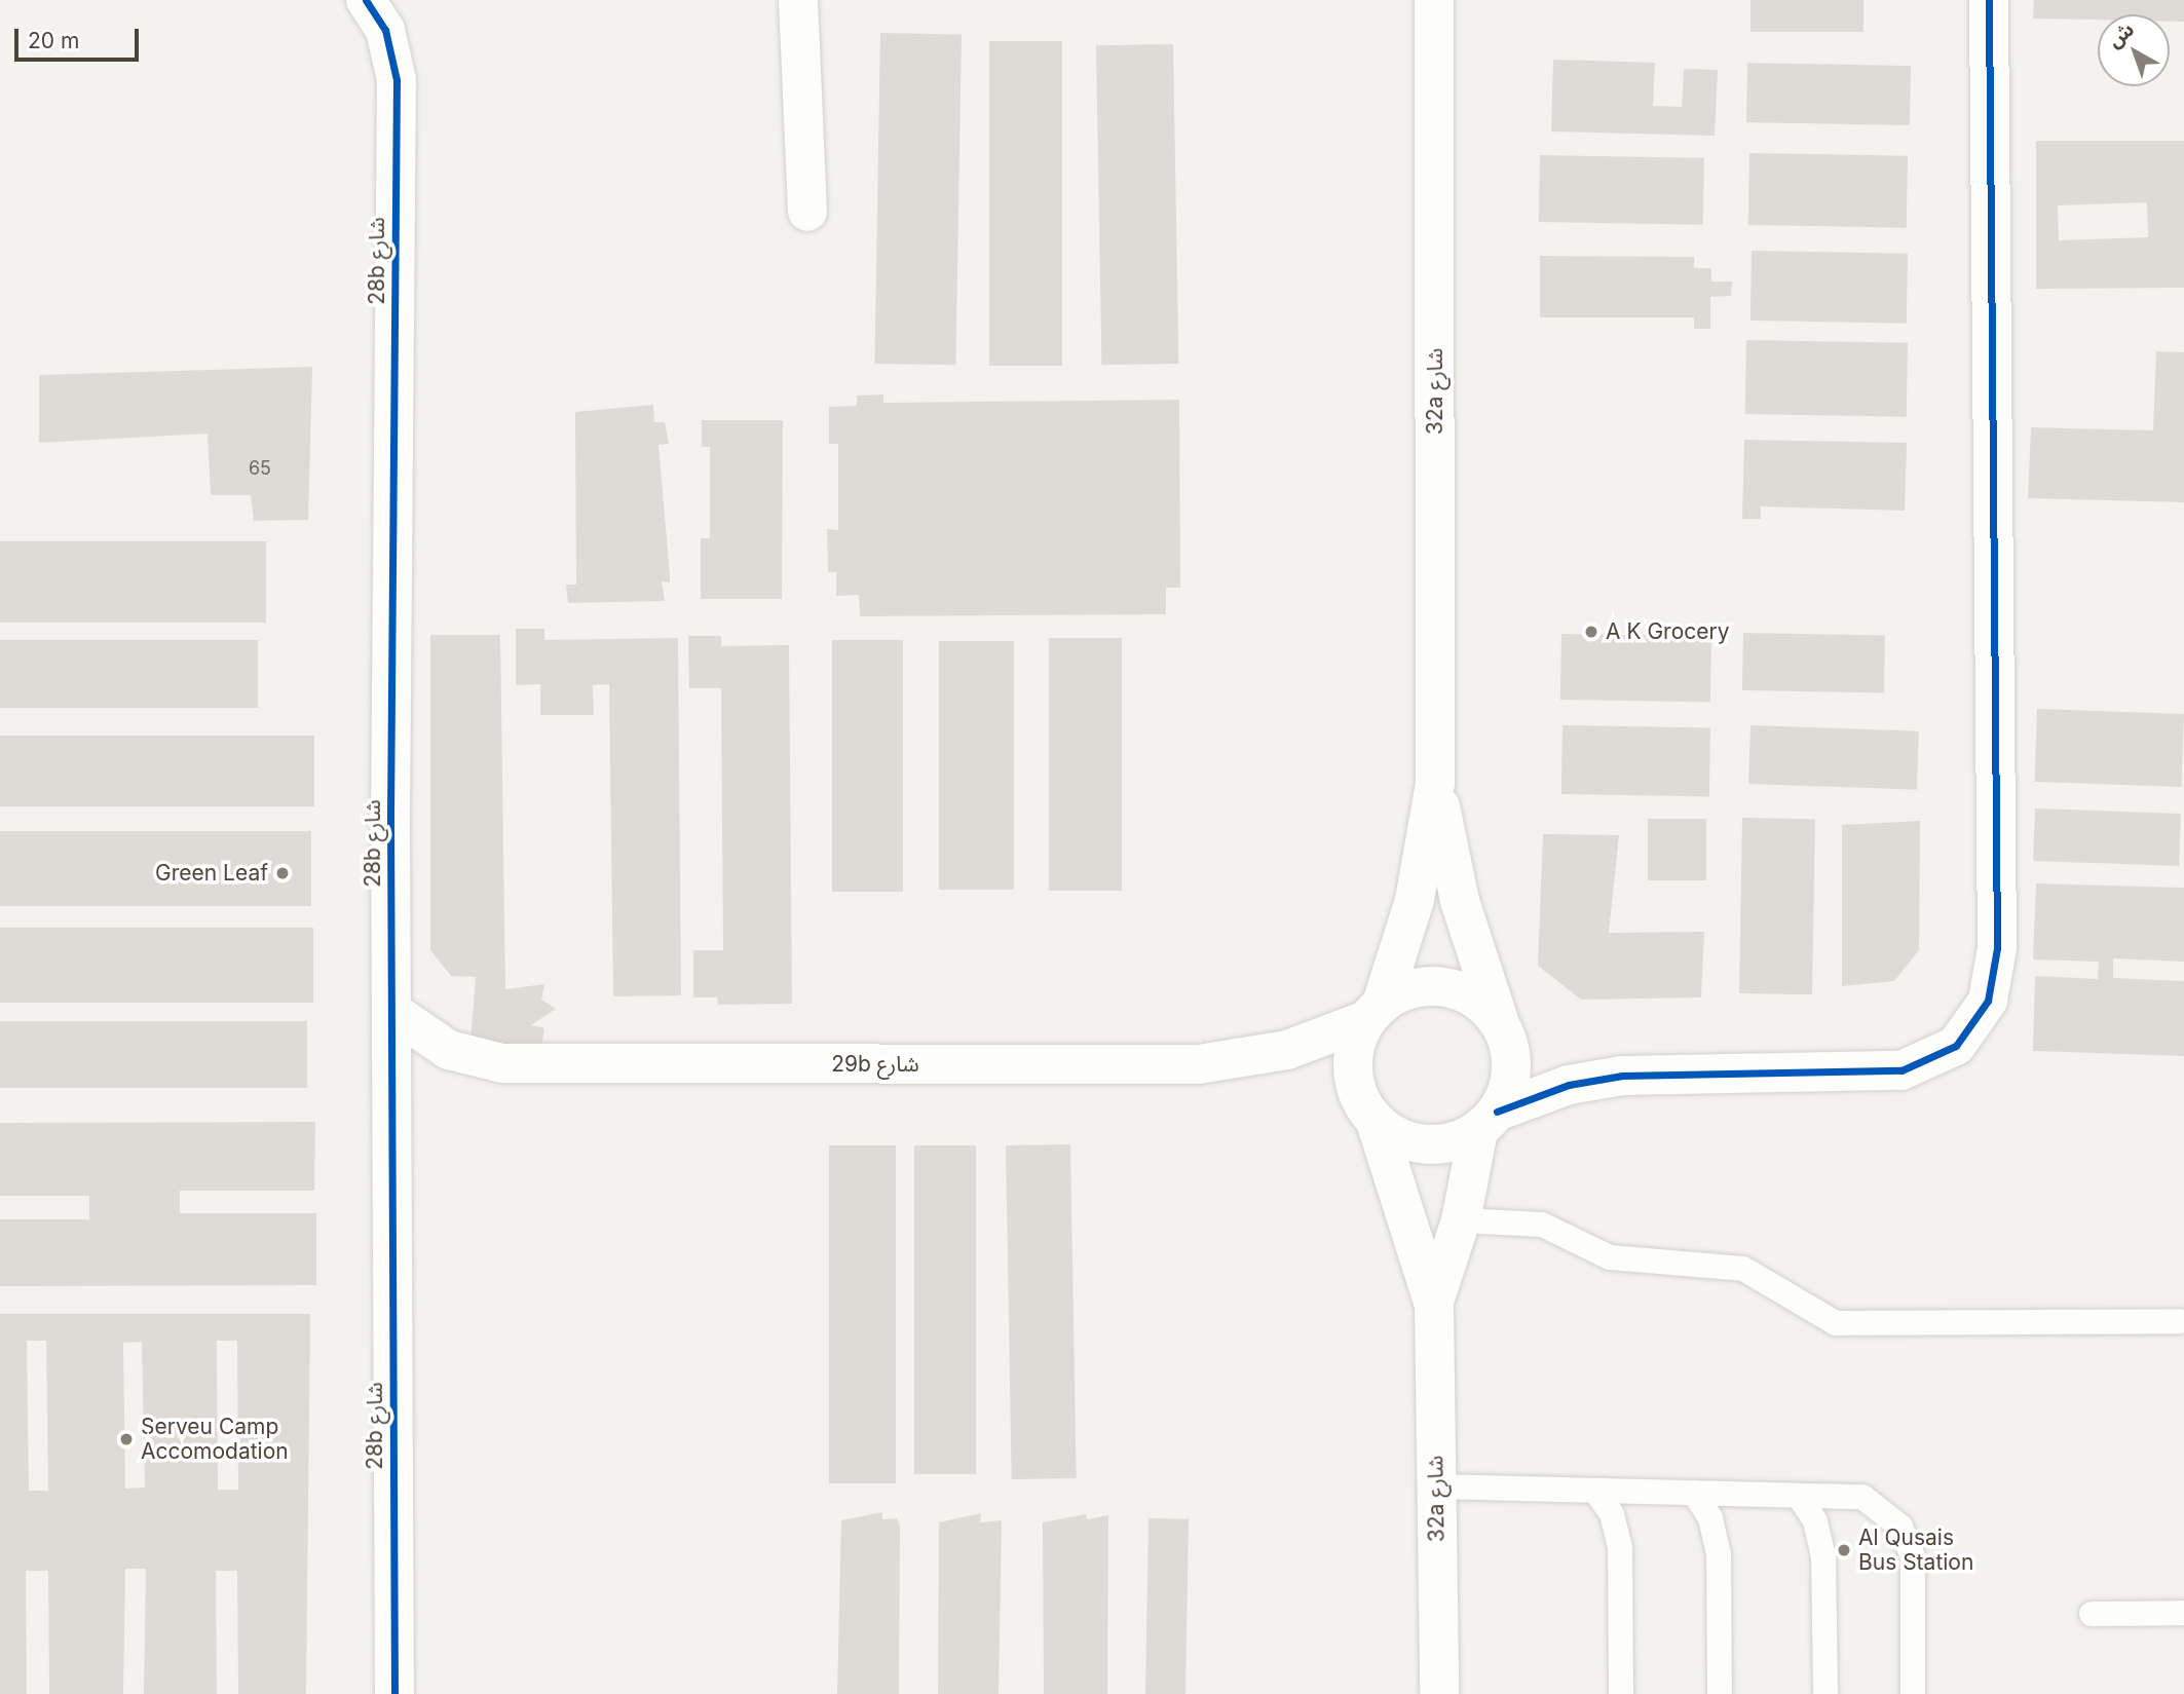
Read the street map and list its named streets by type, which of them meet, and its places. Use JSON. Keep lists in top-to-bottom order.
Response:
{
  "streets": {
    "street": ["28b شارع", "32a شارع", "29b شارع"]
  },
  "crossings": [
    ["28b شارع", "29b شارع"],
    ["32a شارع", "29b شارع"]
  ],
  "places": [
    "A K Grocery",
    "Green Leaf",
    "Serveu Camp Accomodation",
    "Al Qusais Bus Station"
  ],
  "house_numbers": ["65"],
  "scale_bar": "20 m",
  "north": "top left"
}
